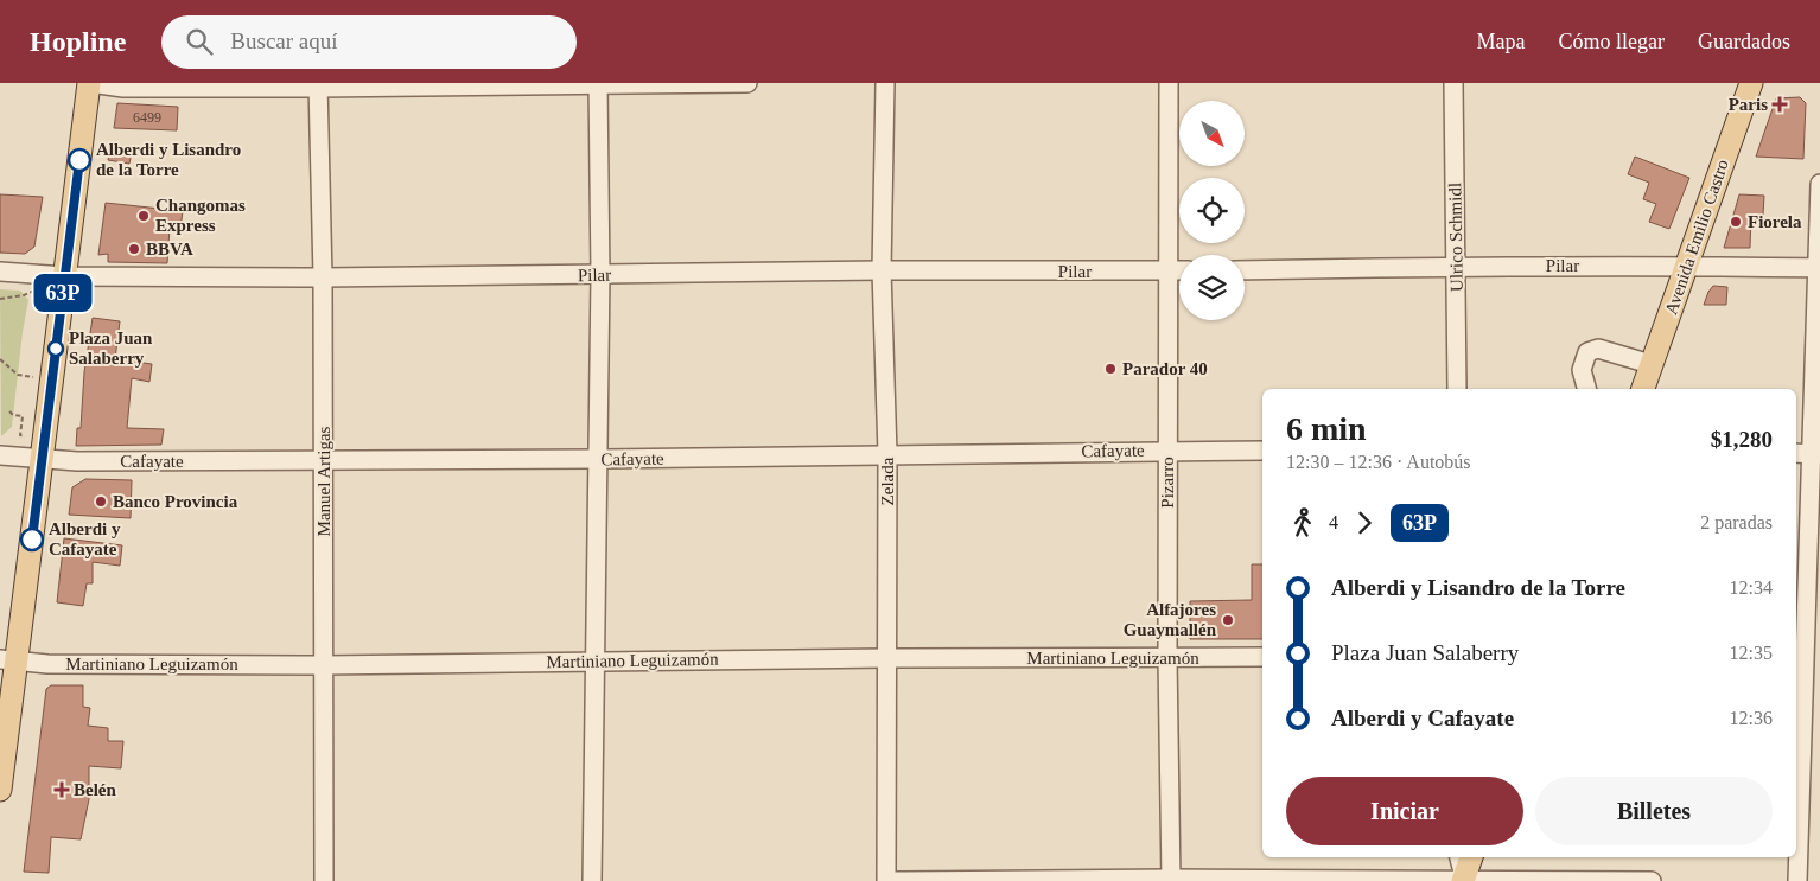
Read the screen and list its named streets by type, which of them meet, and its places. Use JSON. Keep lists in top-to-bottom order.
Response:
{
  "streets": {
    "main road": ["Avenida Emilio Castro"],
    "street": [
      "Ulrico Schmidl",
      "Pilar",
      "Cafayate",
      "Manuel Artigas",
      "Zelada",
      "Pizarro",
      "Martiniano Leguizamón"
    ]
  },
  "crossings": [
    ["Ulrico Schmidl", "Pilar"],
    ["Avenida Emilio Castro", "Pilar"],
    ["Pilar", "Manuel Artigas"],
    ["Pilar", "Zelada"],
    ["Pilar", "Pizarro"],
    ["Cafayate", "Manuel Artigas"],
    ["Cafayate", "Zelada"],
    ["Cafayate", "Pizarro"],
    ["Manuel Artigas", "Martiniano Leguizamón"],
    ["Zelada", "Martiniano Leguizamón"],
    ["Pizarro", "Martiniano Leguizamón"]
  ],
  "places": {
    "health": ["Paris", "Belén"],
    "other": [
      "Alberdi y Lisandro de la Torre",
      "Changomas Express",
      "Fiorela",
      "BBVA",
      "Plaza Juan Salaberry",
      "Parador 40",
      "Banco Provincia",
      "Alberdi y Cafayate",
      "Alfajores Guaymallén"
    ]
  },
  "lines": ["bus line 63P"],
  "house_numbers": ["6499"],
  "north": "bottom right",
  "page": {
    "header": "Hopline",
    "search": "Buscar aquí",
    "nav": ["Mapa", "Cómo llegar", "Guardados"],
    "on_map": "63P",
    "heading": ["6 min", "12:30 – 12:36 · Autobús", "$1,280"],
    "legs": ["4", "63P", "2 paradas"],
    "list": [
      {
        "name": "Alberdi y Lisandro de la Torre",
        "value": "12:34"
      },
      {
        "name": "Plaza Juan Salaberry",
        "value": "12:35"
      },
      {
        "name": "Alberdi y Cafayate",
        "value": "12:36"
      }
    ],
    "buttons": ["Iniciar", "Billetes"]
  }
}
